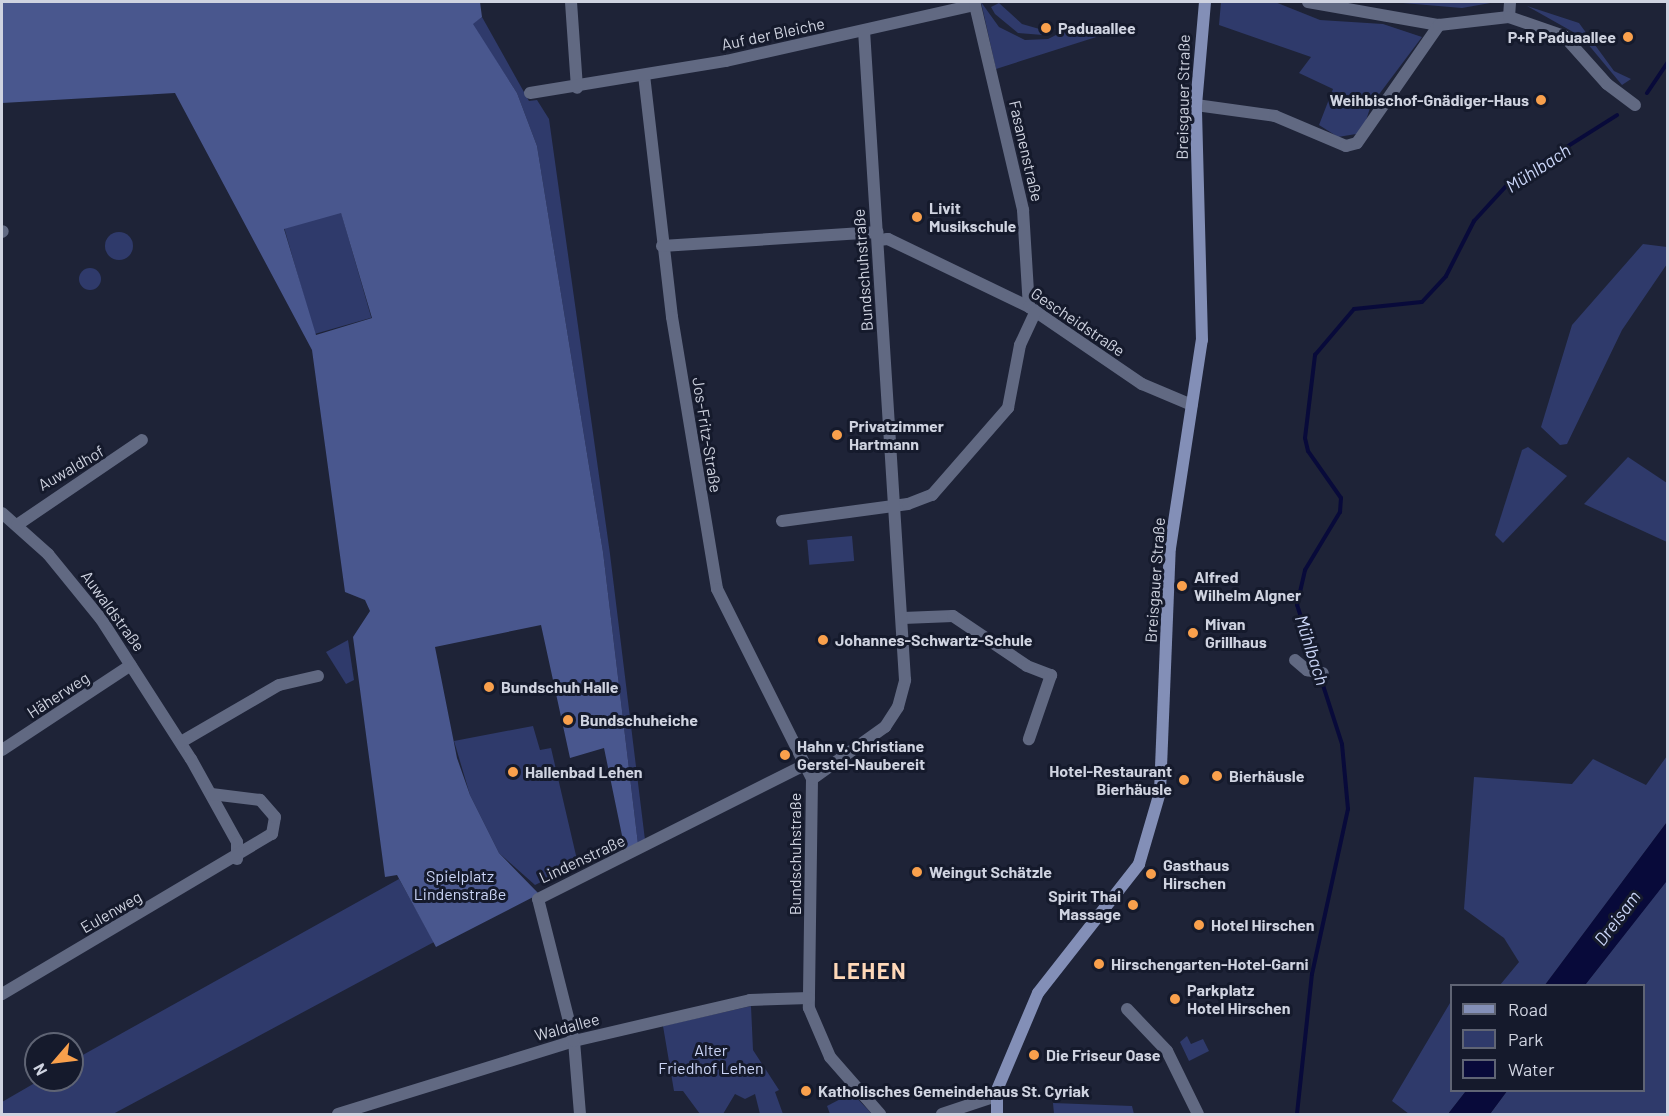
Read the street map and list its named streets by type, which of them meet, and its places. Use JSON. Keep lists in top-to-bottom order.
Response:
{
  "streets": {
    "street": [
      "Auf der Bleiche",
      "Breisgauer Straße",
      "Fasanenstraße",
      "Bundschuhstraße",
      "Gescheidstraße",
      "Jos-Fritz-Straße",
      "Auwaldhof",
      "Auwaldstraße",
      "Häherweg",
      "Lindenstraße",
      "Eulenweg",
      "Waldallee"
    ]
  },
  "crossings": [
    ["Auf der Bleiche", "Fasanenstraße"],
    ["Auf der Bleiche", "Bundschuhstraße"],
    ["Auf der Bleiche", "Jos-Fritz-Straße"],
    ["Breisgauer Straße", "Gescheidstraße"],
    ["Fasanenstraße", "Bundschuhstraße"],
    ["Fasanenstraße", "Gescheidstraße"],
    ["Bundschuhstraße", "Gescheidstraße"],
    ["Bundschuhstraße", "Jos-Fritz-Straße"],
    ["Bundschuhstraße", "Waldallee"],
    ["Gescheidstraße", "Jos-Fritz-Straße"],
    ["Jos-Fritz-Straße", "Lindenstraße"],
    ["Auwaldhof", "Auwaldstraße"],
    ["Auwaldstraße", "Häherweg"],
    ["Auwaldstraße", "Eulenweg"],
    ["Lindenstraße", "Waldallee"]
  ],
  "districts": ["LEHEN"],
  "water": ["Mühlbach", "Dreisam"],
  "parks": ["Spielplatz Lindenstraße", "Alter Friedhof Lehen"],
  "places": [
    "Paduaallee",
    "P+R Paduaallee",
    "Weihbischof-Gnädiger-Haus",
    "Livit Musikschule",
    "Privatzimmer Hartmann",
    "Alfred Wilhelm Algner",
    "Mivan Grillhaus",
    "Johannes-Schwartz-Schule",
    "Bundschuh Halle",
    "Bundschuheiche",
    "Hahn v. Christiane Gerstel-Naubereit",
    "Hallenbad Lehen",
    "Bierhäusle",
    "Hotel-Restaurant Bierhäusle",
    "Weingut Schätzle",
    "Gasthaus Hirschen",
    "Spirit Thai Massage",
    "Hotel Hirschen",
    "Hirschengarten-Hotel-Garni",
    "Parkplatz Hotel Hirschen",
    "Die Friseur Oase",
    "Katholisches Gemeindehaus St. Cyriak"
  ],
  "legend": ["Road", "Park", "Water"],
  "north": "bottom left"
}
